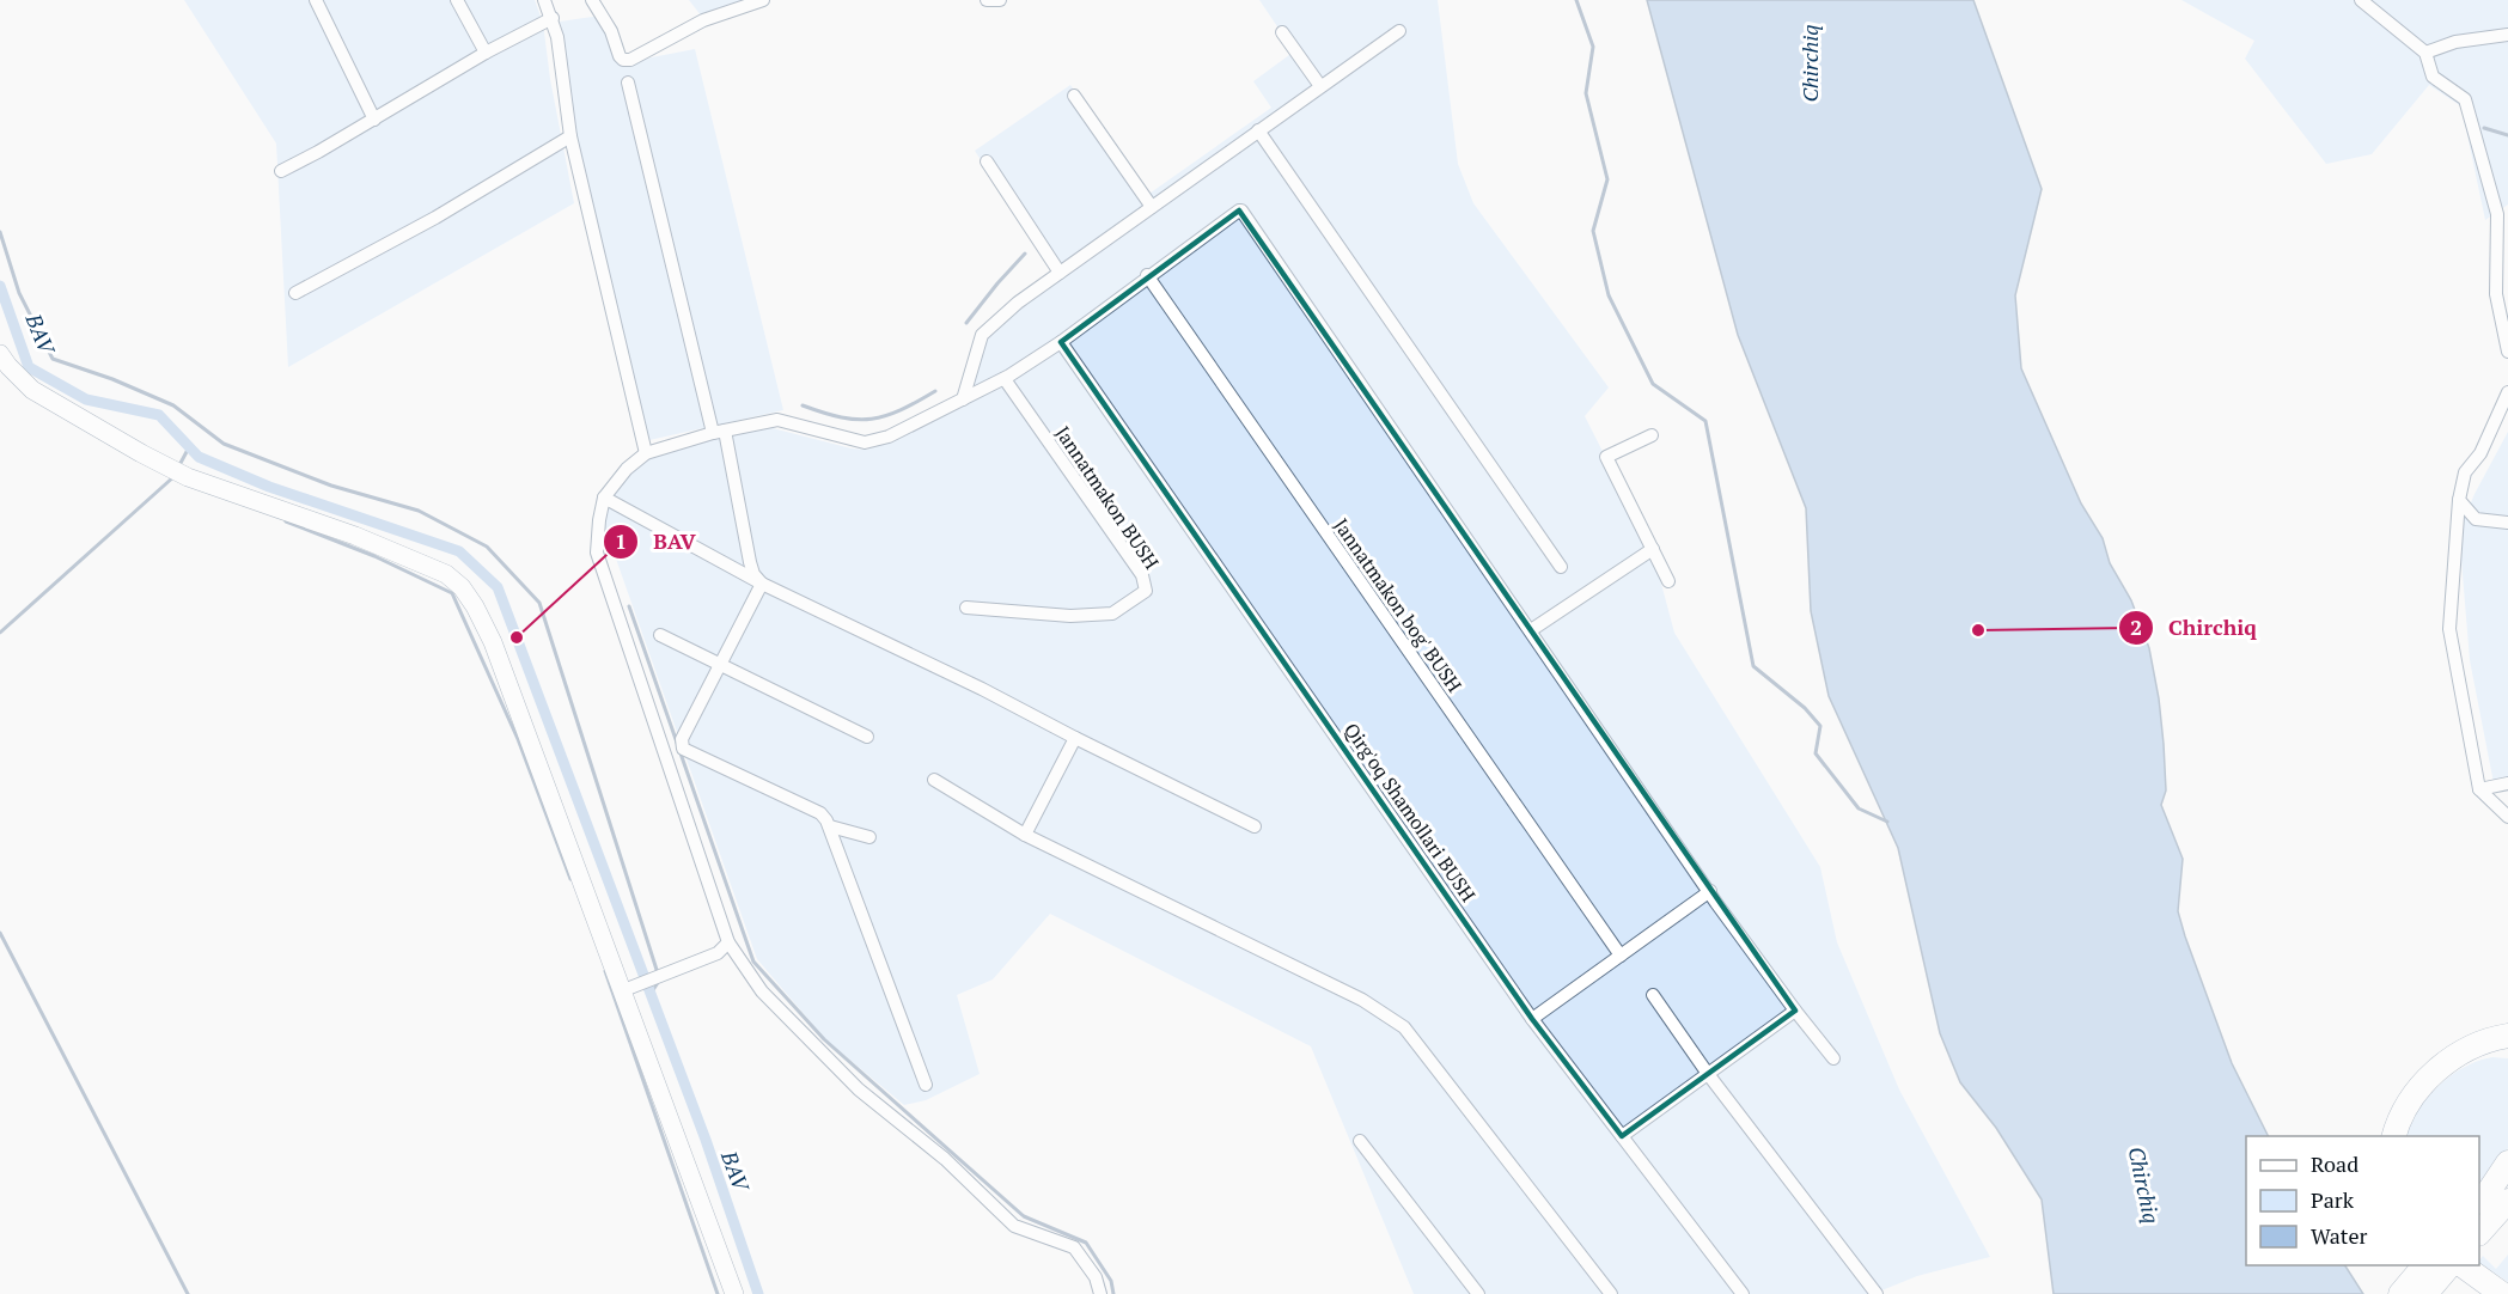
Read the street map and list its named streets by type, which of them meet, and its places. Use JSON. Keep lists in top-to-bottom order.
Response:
{
  "streets": {
    "street": ["Jannatmakon BUSH", "Jannatmakon bog' BUSH", "Qirg'oq Shamollari BUSH"]
  },
  "water": ["Chirchiq", "BAV"],
  "places": ["Chirchiq", "BAV"],
  "legend": ["Road", "Park", "Water"]
}
